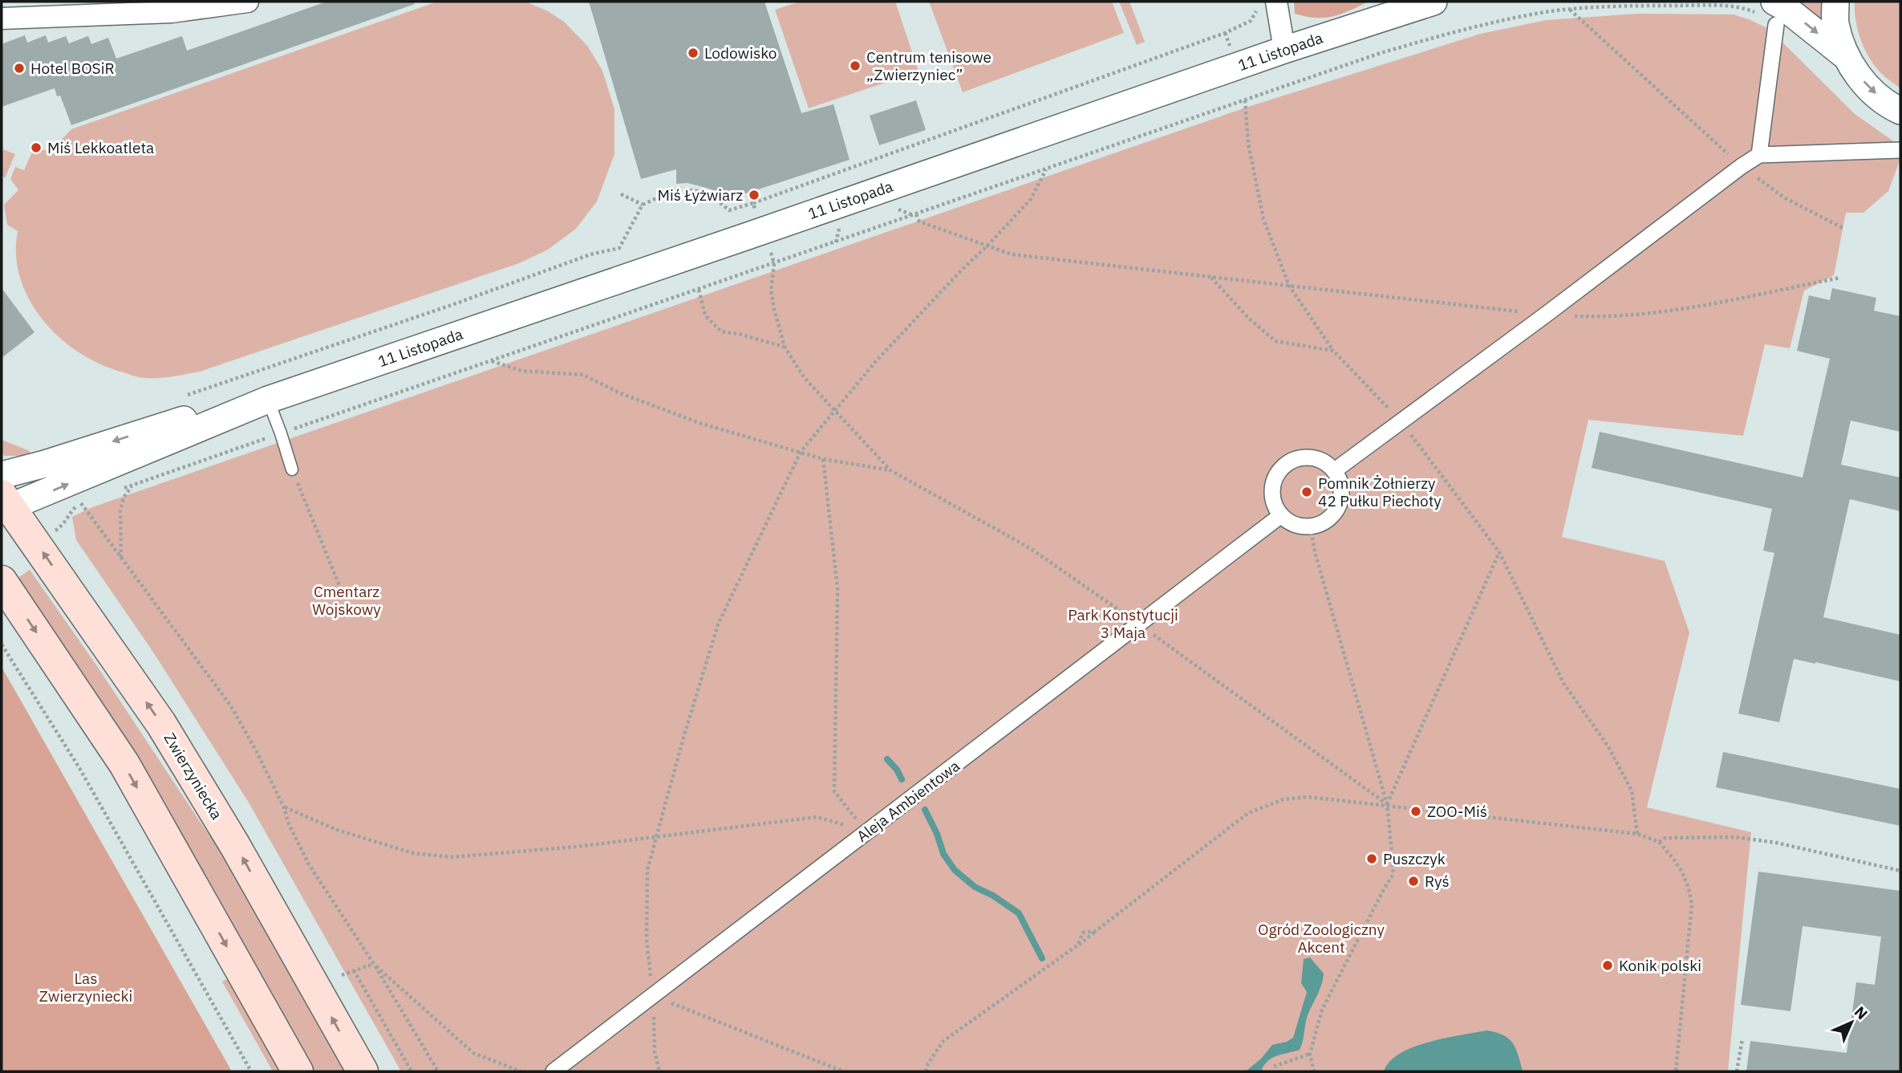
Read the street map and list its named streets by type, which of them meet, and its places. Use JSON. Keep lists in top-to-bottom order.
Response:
{
  "streets": {
    "main road": ["Zwierzyniecka"],
    "street": ["11 Listopada", "Aleja Ambientowa"]
  },
  "crossings": [
    ["11 Listopada", "Zwierzyniecka"]
  ],
  "parks": [
    "Cmentarz Wojskowy",
    "Park Konstytucji 3 Maja",
    "Ogród Zoologiczny Akcent",
    "Las Zwierzyniecki"
  ],
  "places": [
    "Lodowisko",
    "Centrum tenisowe „Zwierzyniec”",
    "Hotel BOSiR",
    "Miś Lekkoatleta",
    "Miś Łyżwiarz",
    "Pomnik Żołnierzy 42 Pułku Piechoty",
    "ZOO-Miś",
    "Puszczyk",
    "Ryś",
    "Konik polski"
  ],
  "north": "top right"
}
